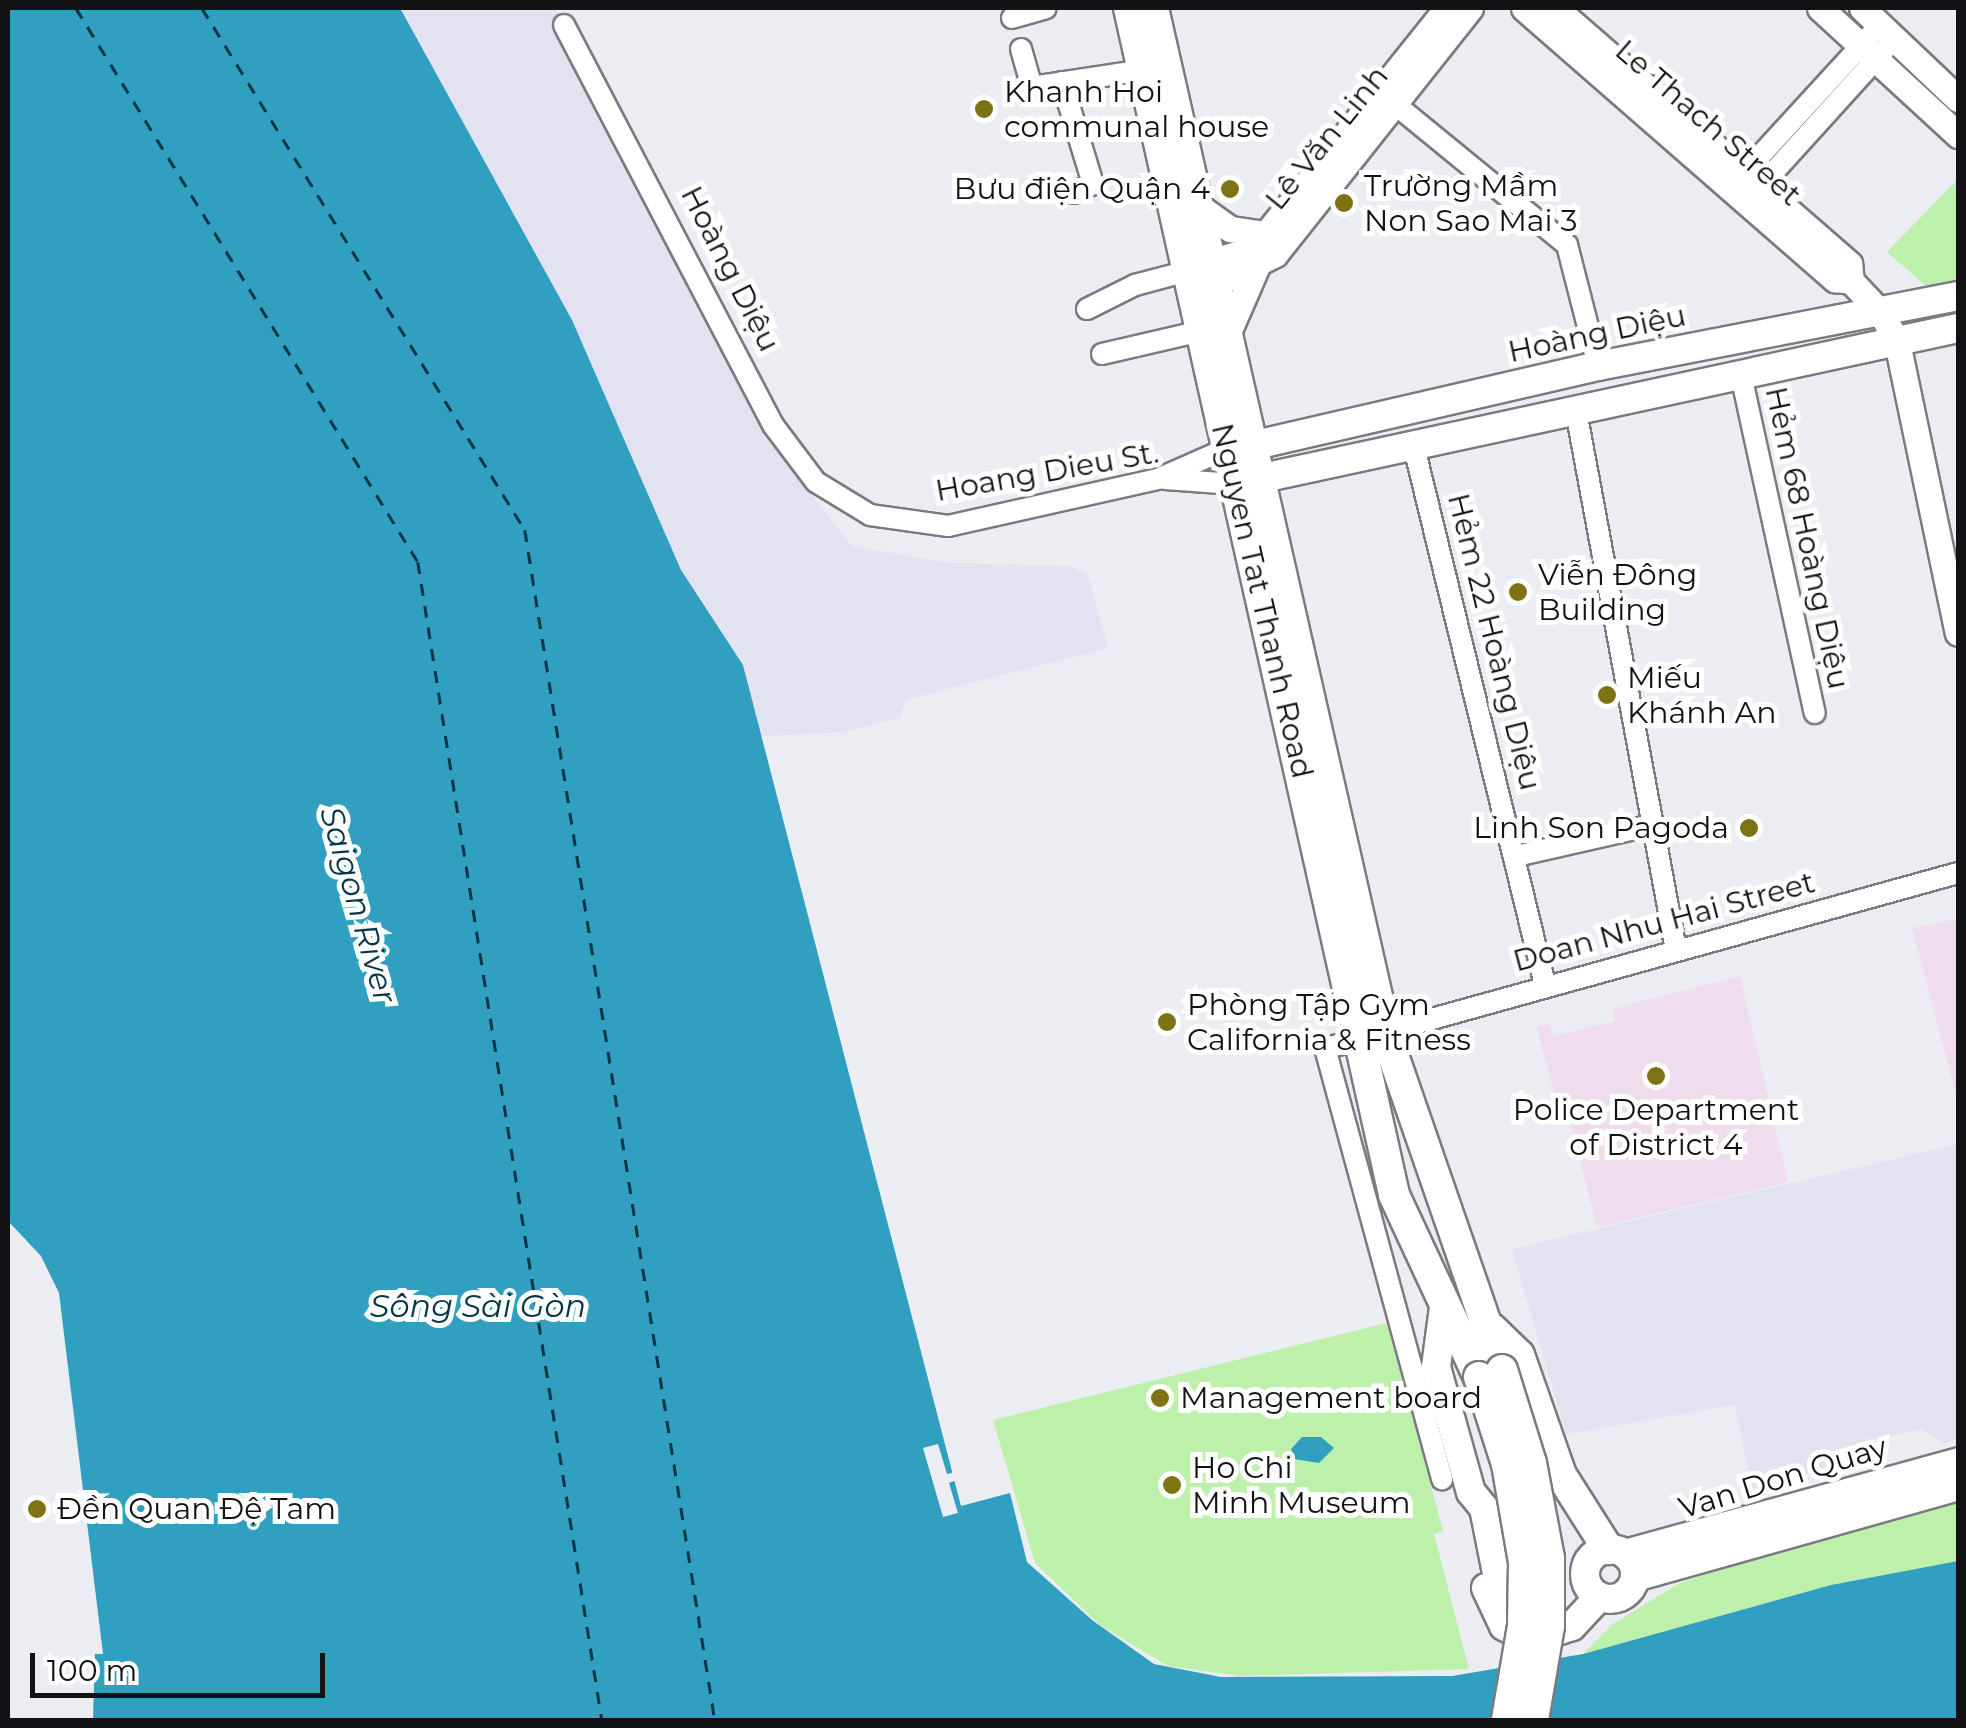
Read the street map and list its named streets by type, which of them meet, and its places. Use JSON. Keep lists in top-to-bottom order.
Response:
{
  "streets": {
    "main road": ["Hoàng Diệu", "Nguyen Tat Thanh Road", "Van Don Quay"],
    "street": [
      "Le Thach Street",
      "Lê Văn Linh",
      "Hoang Dieu St.",
      "Hẻm 68 Hoàng Diệu",
      "Hẻm 22 Hoàng Diệu",
      "Doan Nhu Hai Street"
    ]
  },
  "crossings": [
    ["Le Thach Street", "Hoàng Diệu"],
    ["Lê Văn Linh", "Nguyen Tat Thanh Road"],
    ["Hoàng Diệu", "Hoang Dieu St."],
    ["Hoàng Diệu", "Nguyen Tat Thanh Road"],
    ["Hoang Dieu St.", "Nguyen Tat Thanh Road"],
    ["Nguyen Tat Thanh Road", "Doan Nhu Hai Street"],
    ["Hẻm 22 Hoàng Diệu", "Doan Nhu Hai Street"]
  ],
  "water": ["Saigon River", "Sông Sài Gòn"],
  "places": [
    "Khanh Hoi communal house",
    "Bưu điện Quận 4",
    "Trường Mầm Non Sao Mai 3",
    "Viễn Đông Building",
    "Miếu Khánh An",
    "Linh Son Pagoda",
    "Phòng Tập Gym California & Fitness",
    "Police Department of District 4",
    "Management board",
    "Ho Chi Minh Museum",
    "Đền Quan Đệ Tam"
  ],
  "scale_bar": "100 m"
}
